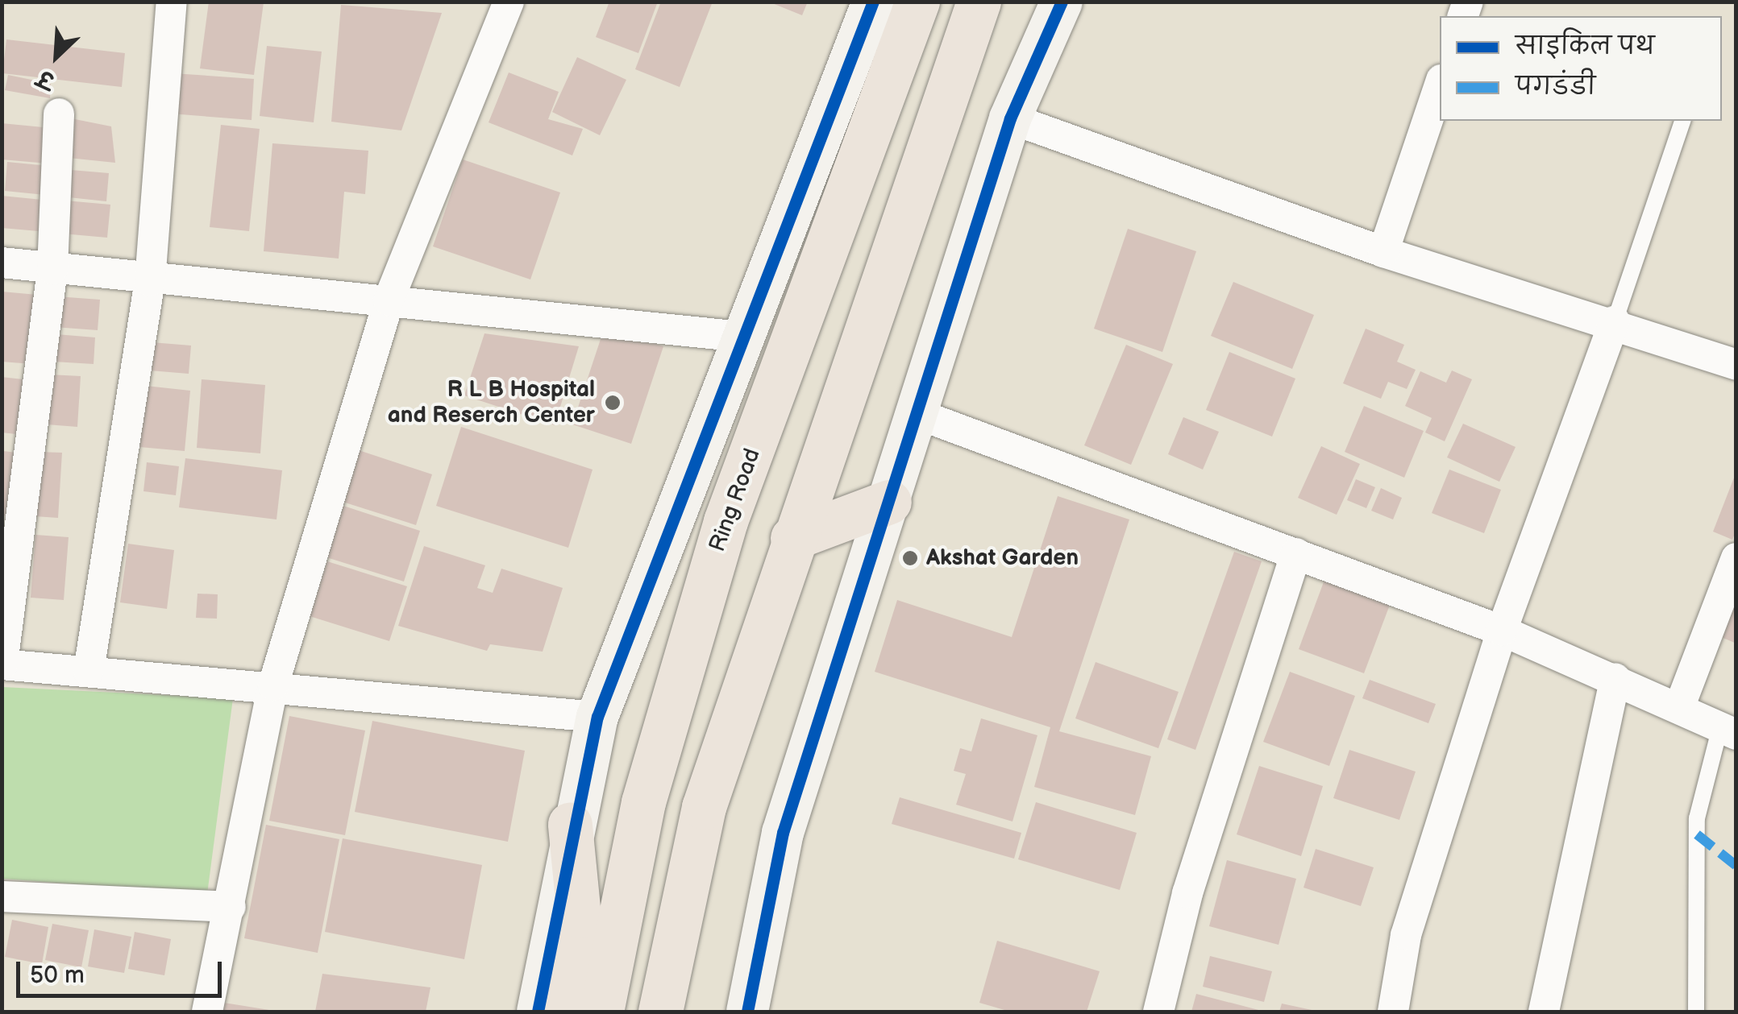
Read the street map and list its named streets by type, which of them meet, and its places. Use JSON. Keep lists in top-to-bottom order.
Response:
{
  "streets": {
    "highway": ["Ring Road"]
  },
  "places": ["R L B Hospital and Reserch Center", "Akshat Garden"],
  "legend": ["साइकिल पथ", "पगडंडी"],
  "scale_bar": "50 m",
  "north": "bottom left"
}
